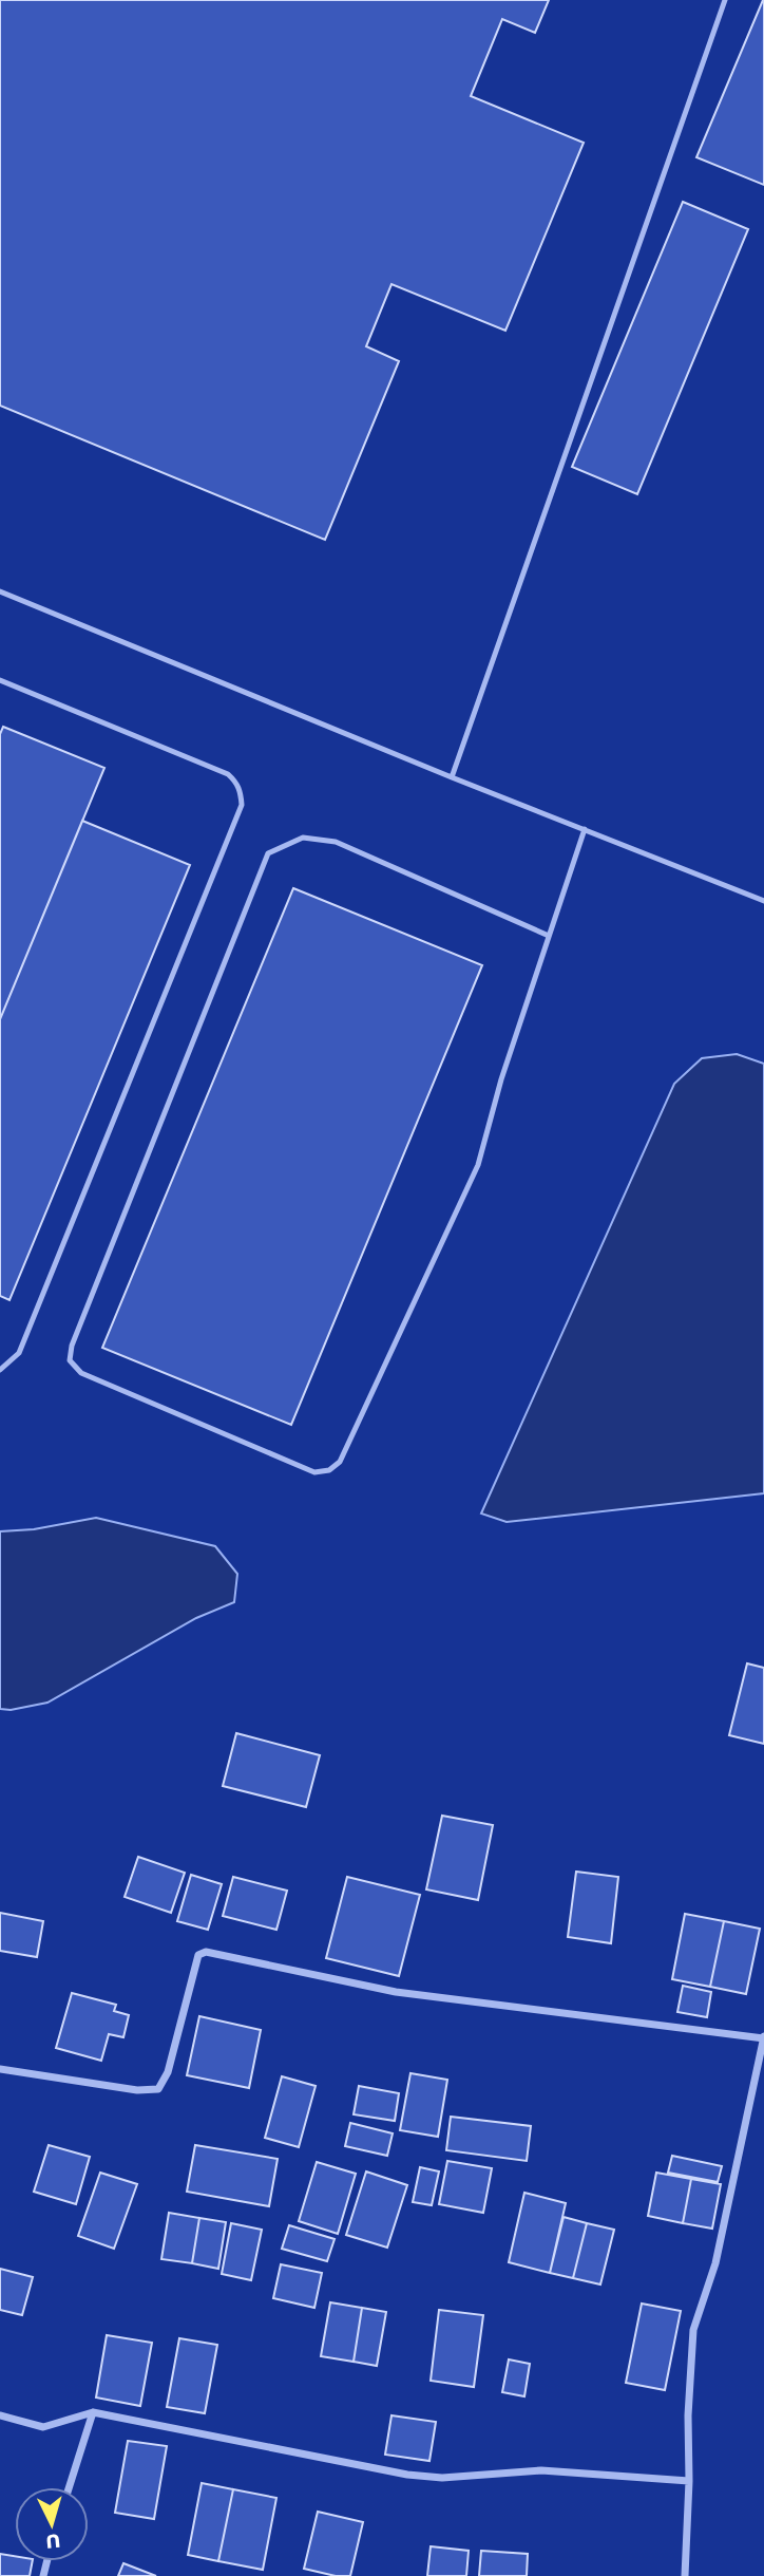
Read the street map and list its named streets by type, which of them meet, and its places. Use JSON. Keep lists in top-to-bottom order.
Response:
{
  "north": "bottom"
}
